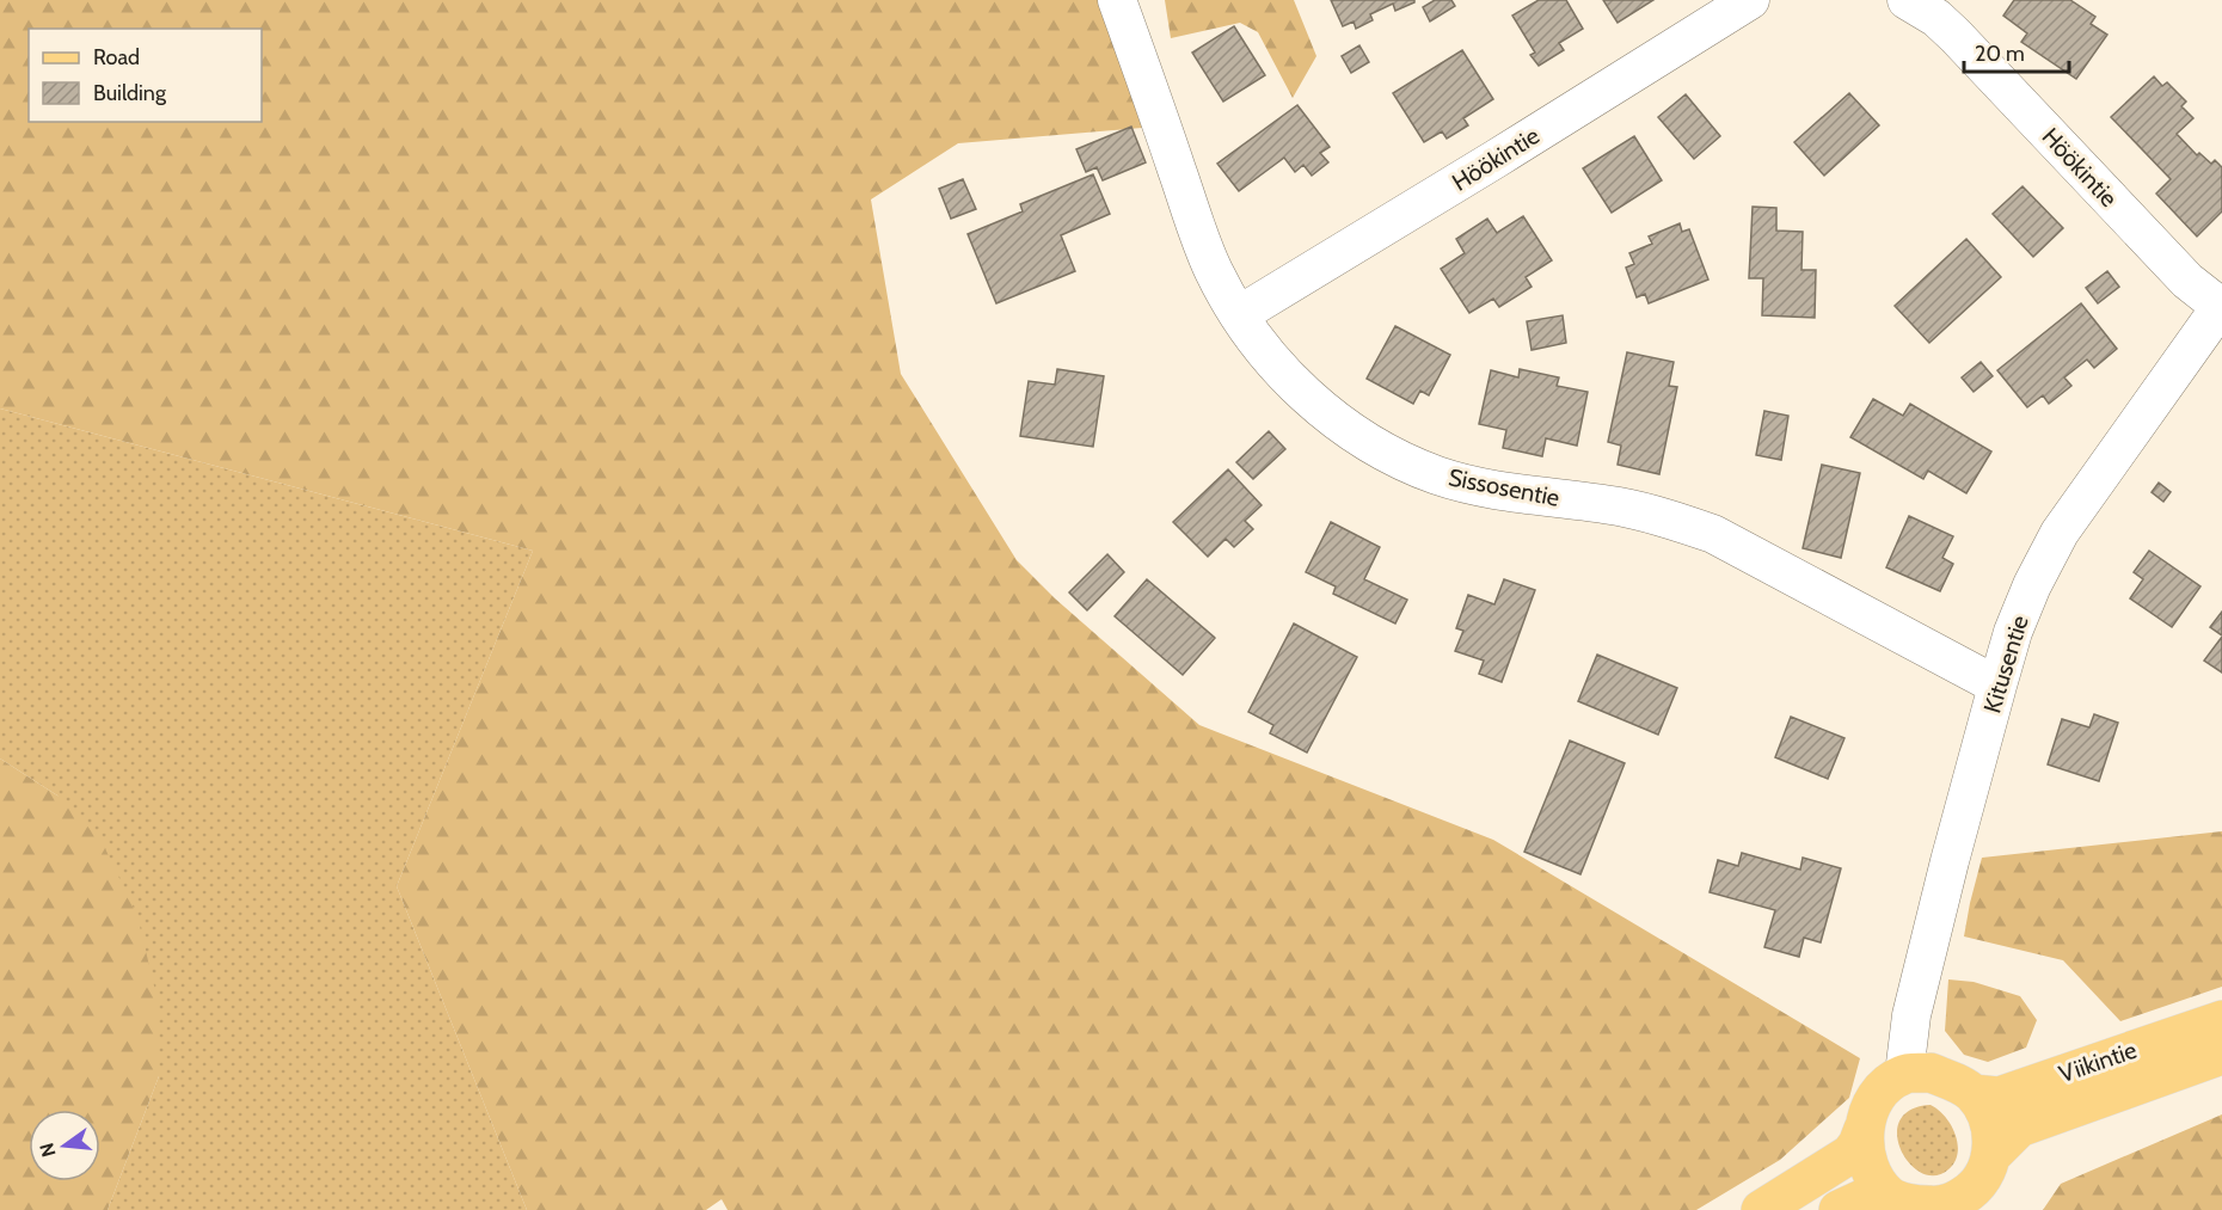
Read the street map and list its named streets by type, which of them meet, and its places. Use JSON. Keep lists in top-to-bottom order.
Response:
{
  "streets": {
    "main road": ["Viikintie"],
    "street": ["Höökintie", "Sissosentie", "Kitusentie"]
  },
  "crossings": [
    ["Höökintie", "Sissosentie"],
    ["Höökintie", "Kitusentie"],
    ["Sissosentie", "Kitusentie"],
    ["Kitusentie", "Viikintie"]
  ],
  "legend": ["Road", "Building"],
  "scale_bar": "20 m",
  "north": "left"
}
